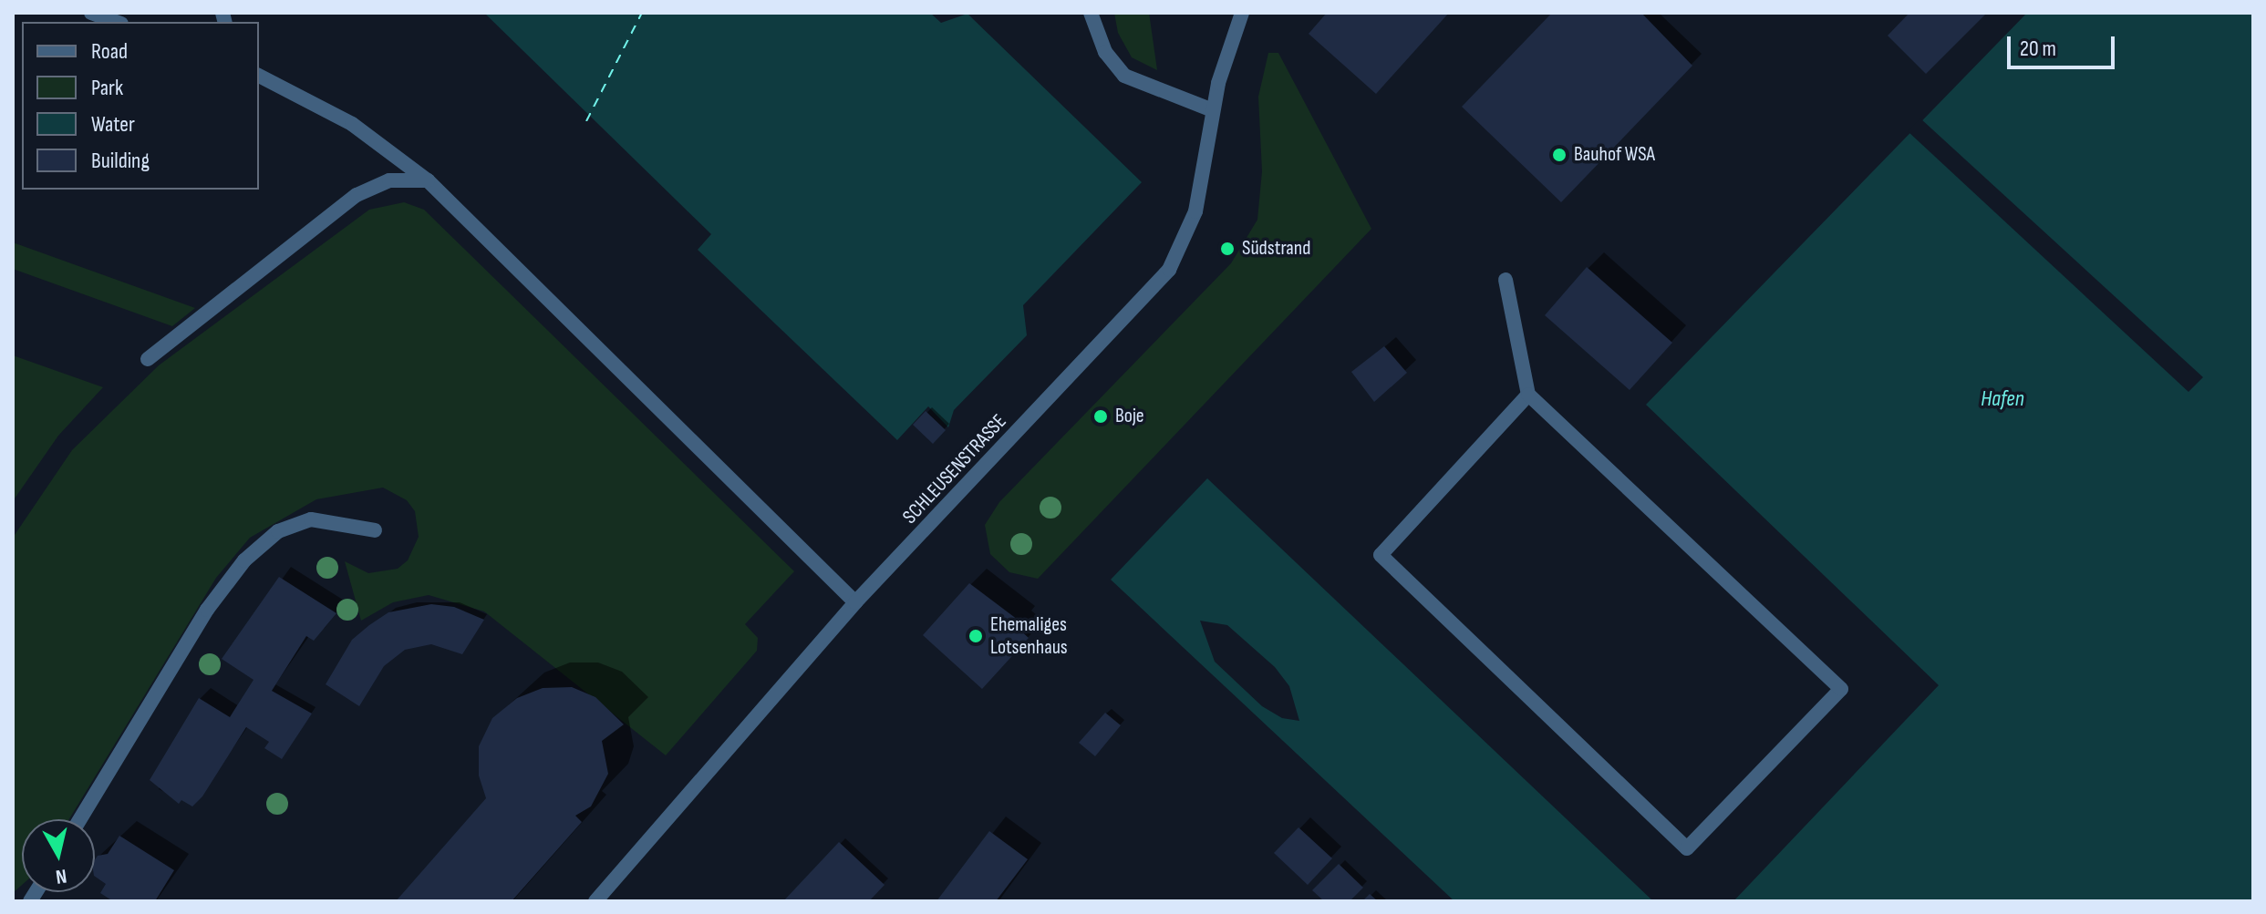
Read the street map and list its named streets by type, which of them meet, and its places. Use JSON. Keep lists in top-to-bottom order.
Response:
{
  "streets": {
    "street": ["SCHLEUSENSTRASSE"]
  },
  "water": ["Hafen"],
  "places": [
    "Bauhof WSA",
    "Südstrand",
    "Boje",
    "Ehemaliges Lotsenhaus"
  ],
  "legend": [
    "Road",
    "Park",
    "Water",
    "Building"
  ],
  "scale_bar": "20 m",
  "north": "bottom"
}
